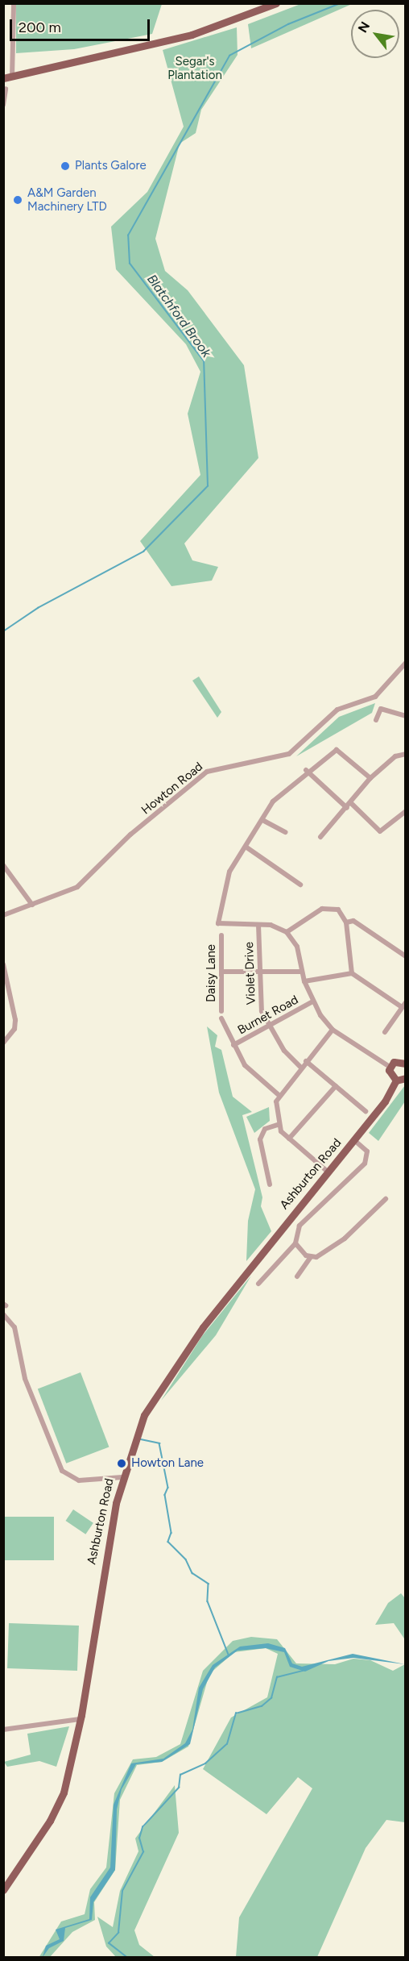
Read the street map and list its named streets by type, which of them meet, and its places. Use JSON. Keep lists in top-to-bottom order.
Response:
{
  "streets": {
    "main road": ["Ashburton Road"],
    "street": [
      "Howton Road",
      "Daisy Lane",
      "Violet Drive",
      "Burnet Road"
    ]
  },
  "crossings": [
    ["Daisy Lane", "Burnet Road"],
    ["Violet Drive", "Burnet Road"]
  ],
  "water": ["Blatchford Brook"],
  "parks": ["Segar's Plantation"],
  "places": ["Plants Galore", "A&M Garden Machinery LTD", "Howton Lane"],
  "scale_bar": "200 m",
  "north": "top left"
}
